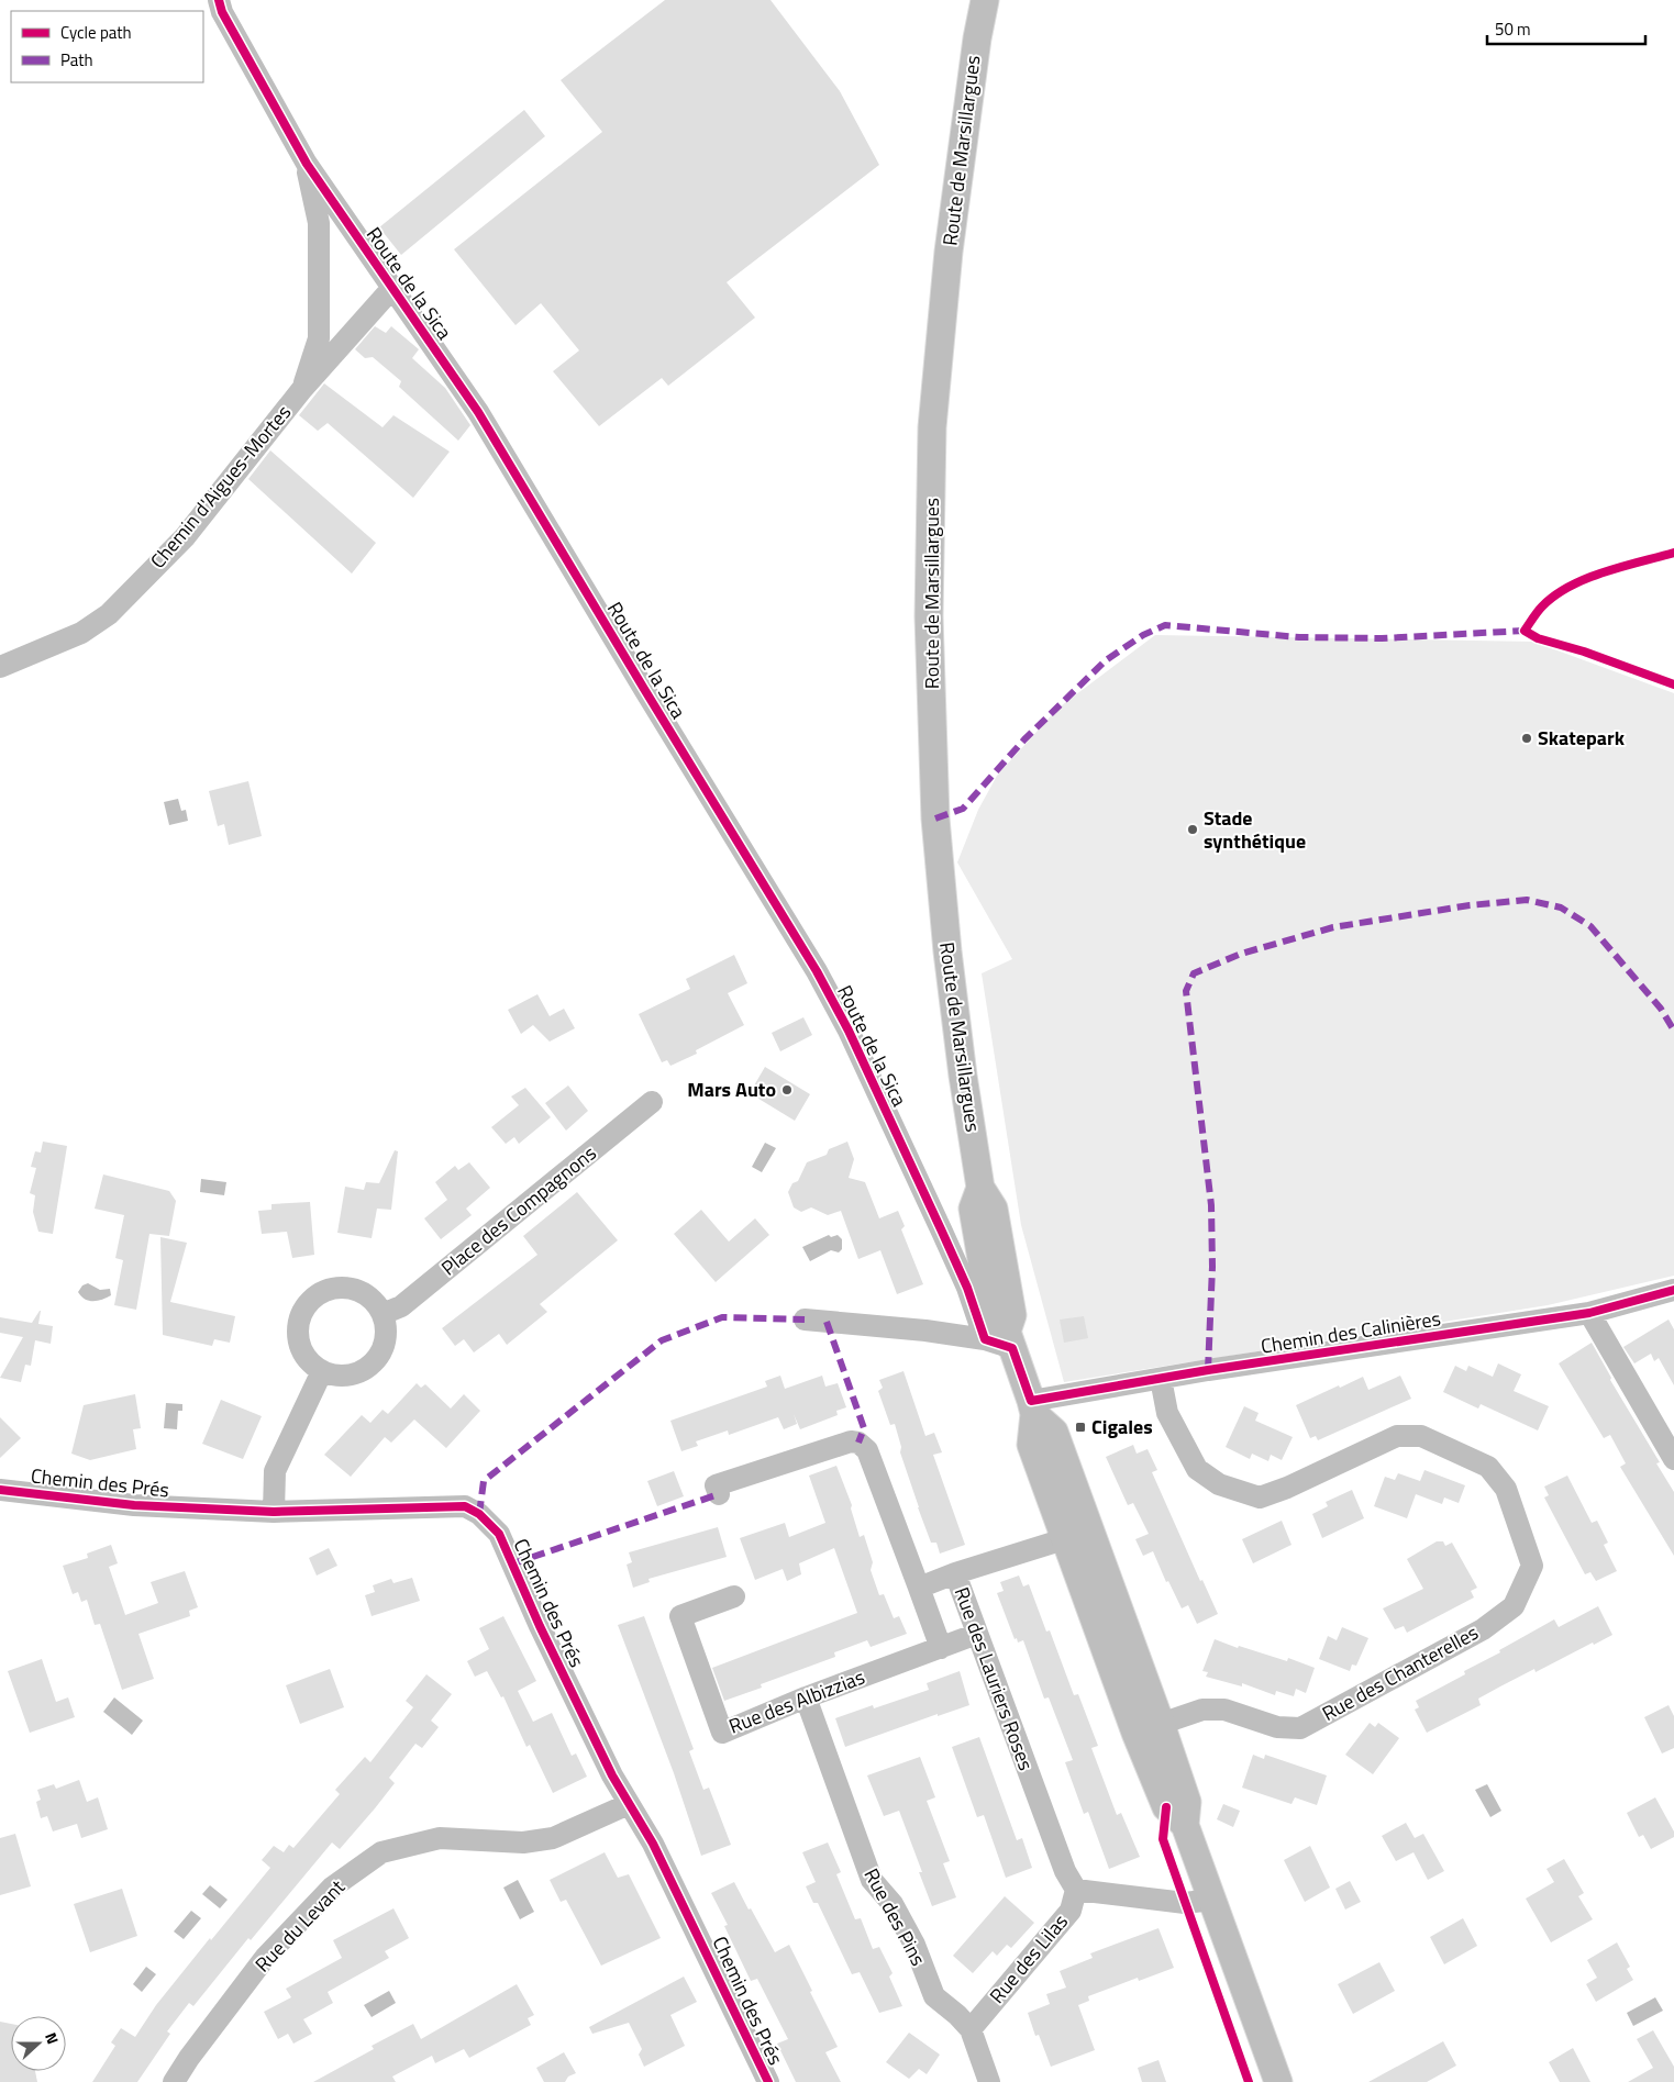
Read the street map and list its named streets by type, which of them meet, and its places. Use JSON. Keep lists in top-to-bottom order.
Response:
{
  "streets": {
    "main road": ["Route de Marsillargues"],
    "street": [
      "Route de la Sica",
      "Chemin d'Aigues-Mortes",
      "Place des Compagnons",
      "Chemin des Calinières",
      "Chemin des Prés",
      "Rue des Chanterelles",
      "Rue des Lauriers Roses",
      "Rue des Albizzias",
      "Rue des Pins",
      "Rue du Levant",
      "Rue des Lilas"
    ]
  },
  "crossings": [
    ["Route de Marsillargues", "Route de la Sica"],
    ["Route de Marsillargues", "Chemin des Calinières"],
    ["Route de la Sica", "Chemin d'Aigues-Mortes"],
    ["Chemin des Calinières", "Rue des Chanterelles"],
    ["Chemin des Prés", "Rue du Levant"],
    ["Rue des Lauriers Roses", "Rue des Albizzias"],
    ["Rue des Lauriers Roses", "Rue des Lilas"],
    ["Rue des Albizzias", "Rue des Pins"],
    ["Rue des Pins", "Rue des Lilas"]
  ],
  "places": {
    "other": ["Skatepark", "Stade synthétique", "Mars Auto"],
    "transit": ["Cigales"]
  },
  "legend": ["Cycle path", "Path"],
  "scale_bar": "50 m",
  "north": "right"
}
